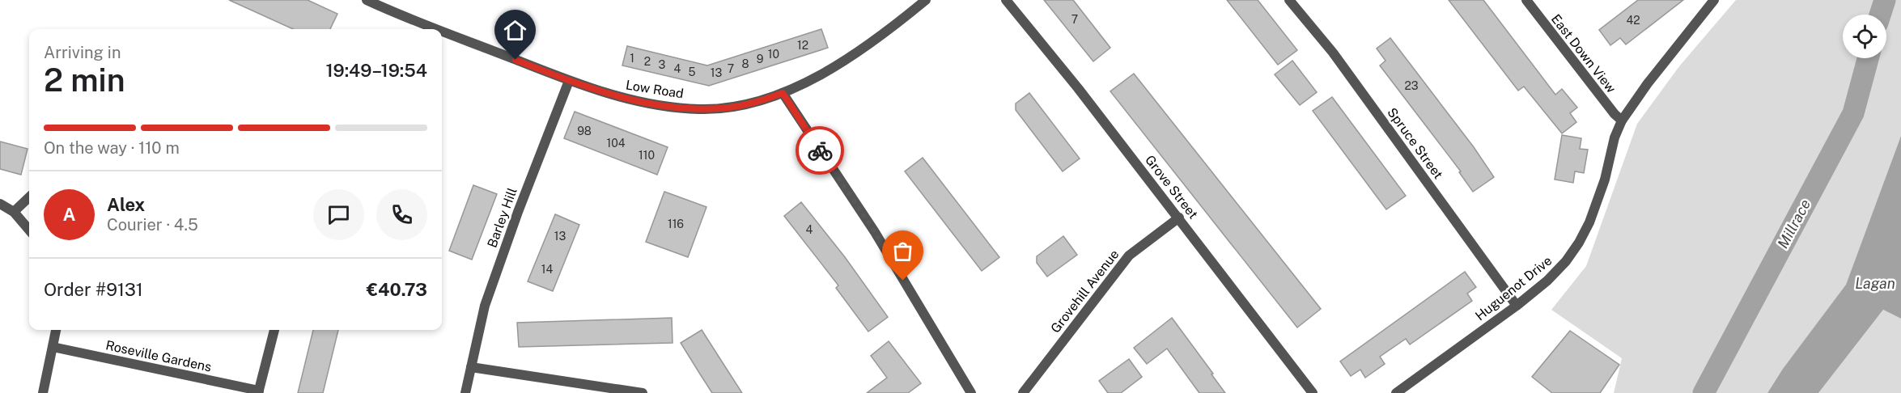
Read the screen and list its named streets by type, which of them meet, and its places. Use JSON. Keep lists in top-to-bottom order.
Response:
{
  "streets": {
    "street": [
      "East Down View",
      "Low Road",
      "Spruce Street",
      "Grove Street",
      "Barley Hill",
      "Huguenot Drive",
      "Grovehill Avenue",
      "Roseville Gardens"
    ]
  },
  "crossings": [
    ["East Down View", "Huguenot Drive"],
    ["Low Road", "Barley Hill"],
    ["Spruce Street", "Huguenot Drive"],
    ["Grove Street", "Grovehill Avenue"]
  ],
  "water": ["Millrace", "Lagan"],
  "house_numbers": [
    "7",
    "42",
    "12",
    "10",
    "1",
    "9",
    "2",
    "8",
    "3",
    "4",
    "7",
    "5",
    "13",
    "23",
    "98",
    "104",
    "110",
    "116",
    "4",
    "13",
    "14"
  ],
  "page": {
    "heading": ["2 min", "Arriving in", "19:49–19:54"],
    "panel": [
      "Alex",
      "Courier · 4.5",
      "Order #9131",
      "€40.73"
    ],
    "bar": "On the way · 110 m",
    "round": "A"
  }
}
